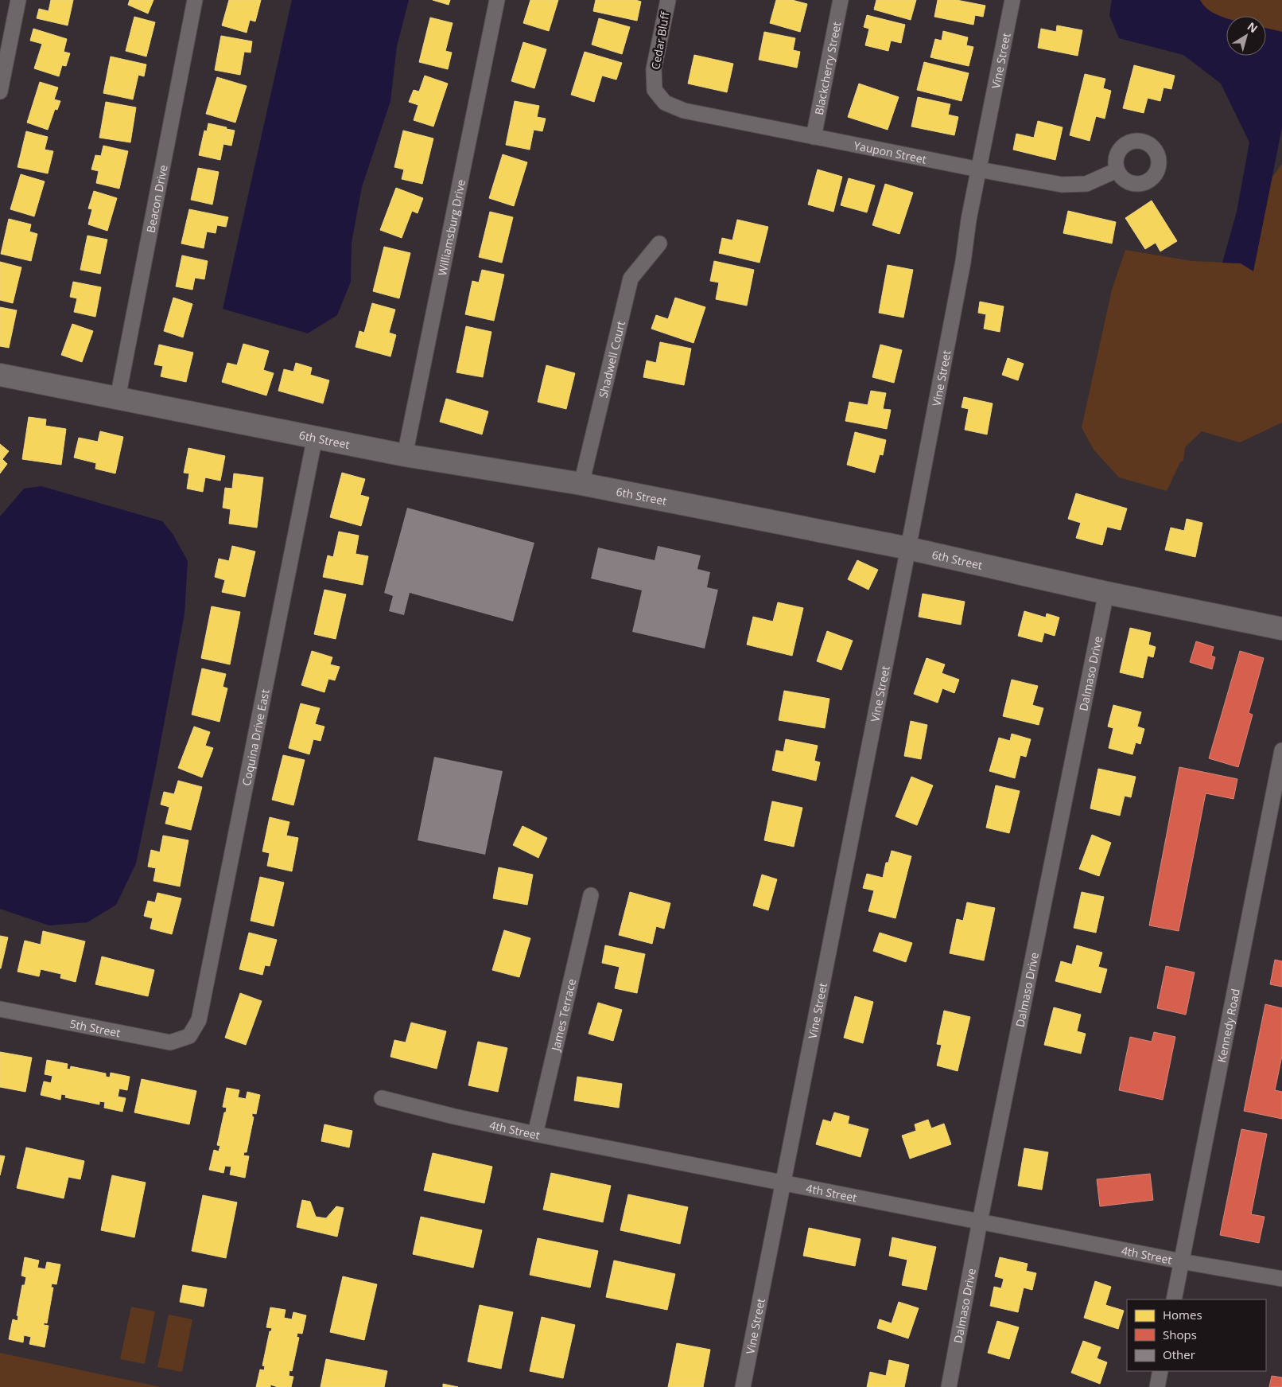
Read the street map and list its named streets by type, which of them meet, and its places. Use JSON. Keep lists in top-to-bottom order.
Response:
{
  "streets": {
    "street": [
      "Cedar Bluff",
      "Vine Street",
      "Blackcherry Street",
      "Yaupon Street",
      "Beacon Drive",
      "Williamsburg Drive",
      "Shadwell Court",
      "6th Street",
      "Dalmaso Drive",
      "Coquina Drive East",
      "James Terrace",
      "Kennedy Road",
      "5th Street",
      "4th Street"
    ]
  },
  "crossings": [
    ["Cedar Bluff", "Yaupon Street"],
    ["Vine Street", "Yaupon Street"],
    ["Vine Street", "6th Street"],
    ["Vine Street", "4th Street"],
    ["Blackcherry Street", "Yaupon Street"],
    ["Beacon Drive", "6th Street"],
    ["Williamsburg Drive", "6th Street"],
    ["Shadwell Court", "6th Street"],
    ["6th Street", "Dalmaso Drive"],
    ["6th Street", "Coquina Drive East"],
    ["Dalmaso Drive", "4th Street"],
    ["Coquina Drive East", "5th Street"],
    ["James Terrace", "4th Street"],
    ["Kennedy Road", "4th Street"]
  ],
  "legend": ["Homes", "Shops", "Other"],
  "north": "top right"
}
